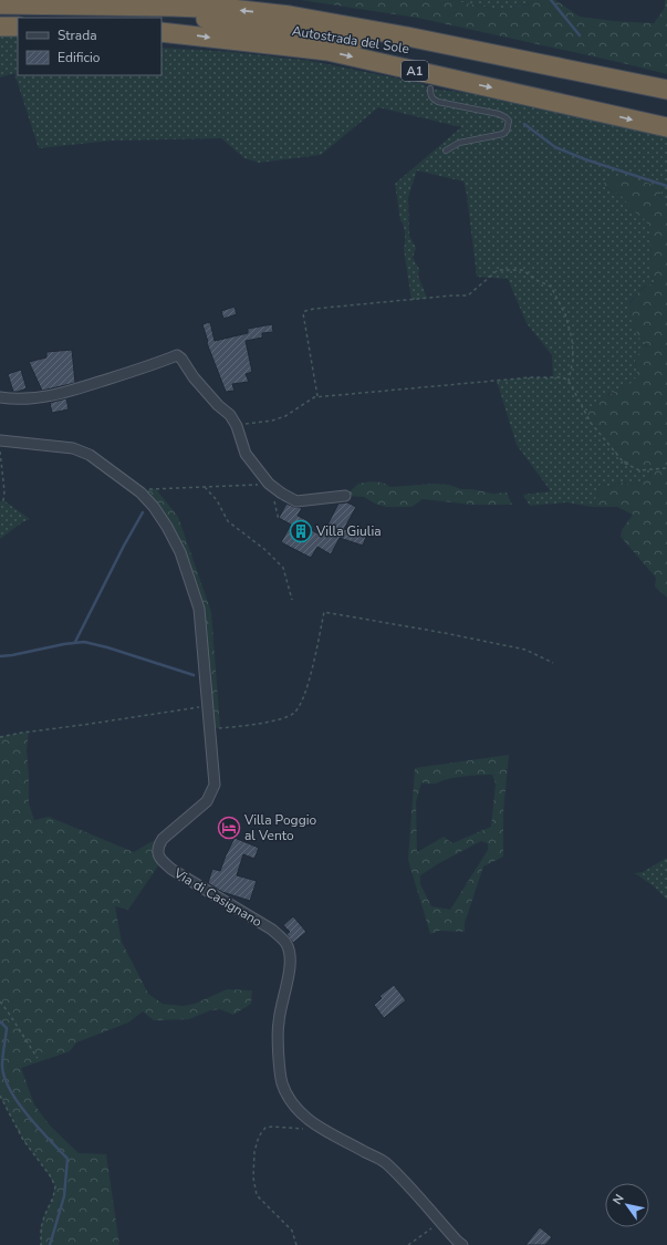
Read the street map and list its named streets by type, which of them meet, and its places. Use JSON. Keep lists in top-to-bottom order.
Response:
{
  "streets": {
    "highway": ["Autostrada del Sole", "A1"],
    "street": ["Via di Casignano"]
  },
  "places": {
    "building": ["Villa Giulia"],
    "hotel": ["Villa Poggio al Vento"]
  },
  "legend": ["Strada", "Edificio"],
  "north": "top left"
}
